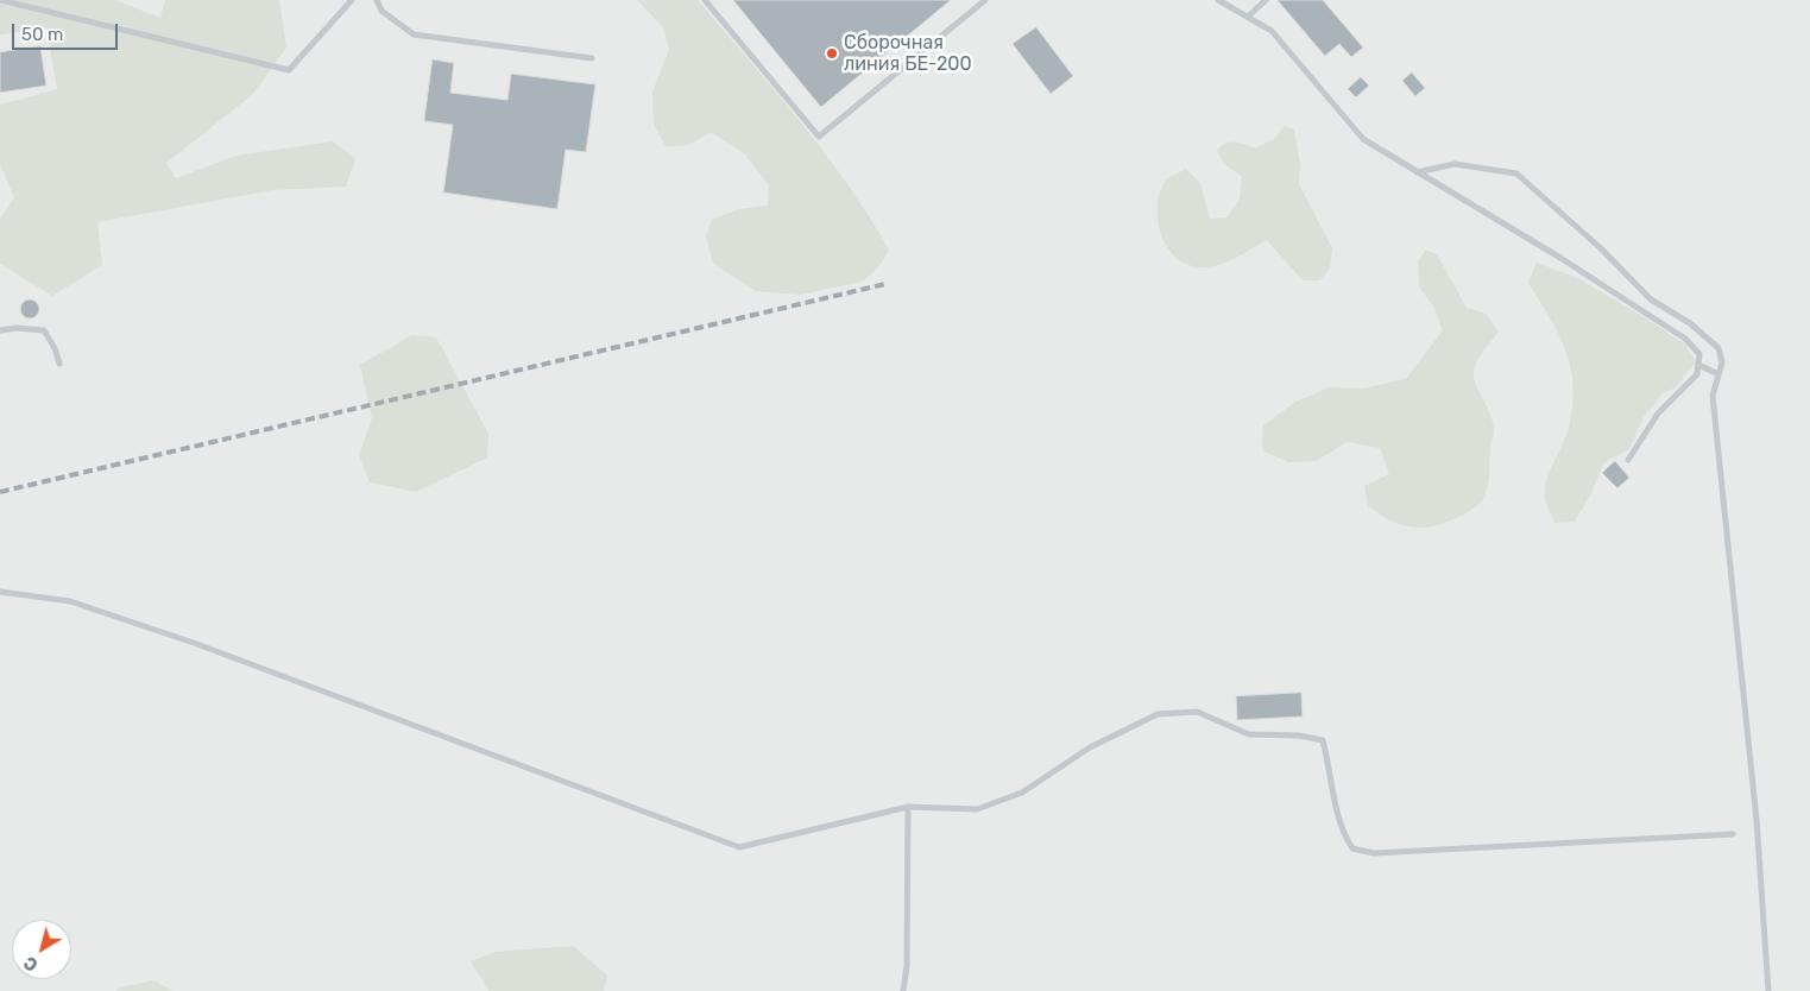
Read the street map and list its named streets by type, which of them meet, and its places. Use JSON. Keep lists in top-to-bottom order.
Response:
{
  "places": ["Сборочная линия БЕ-200"],
  "scale_bar": "50 m",
  "north": "bottom left"
}
